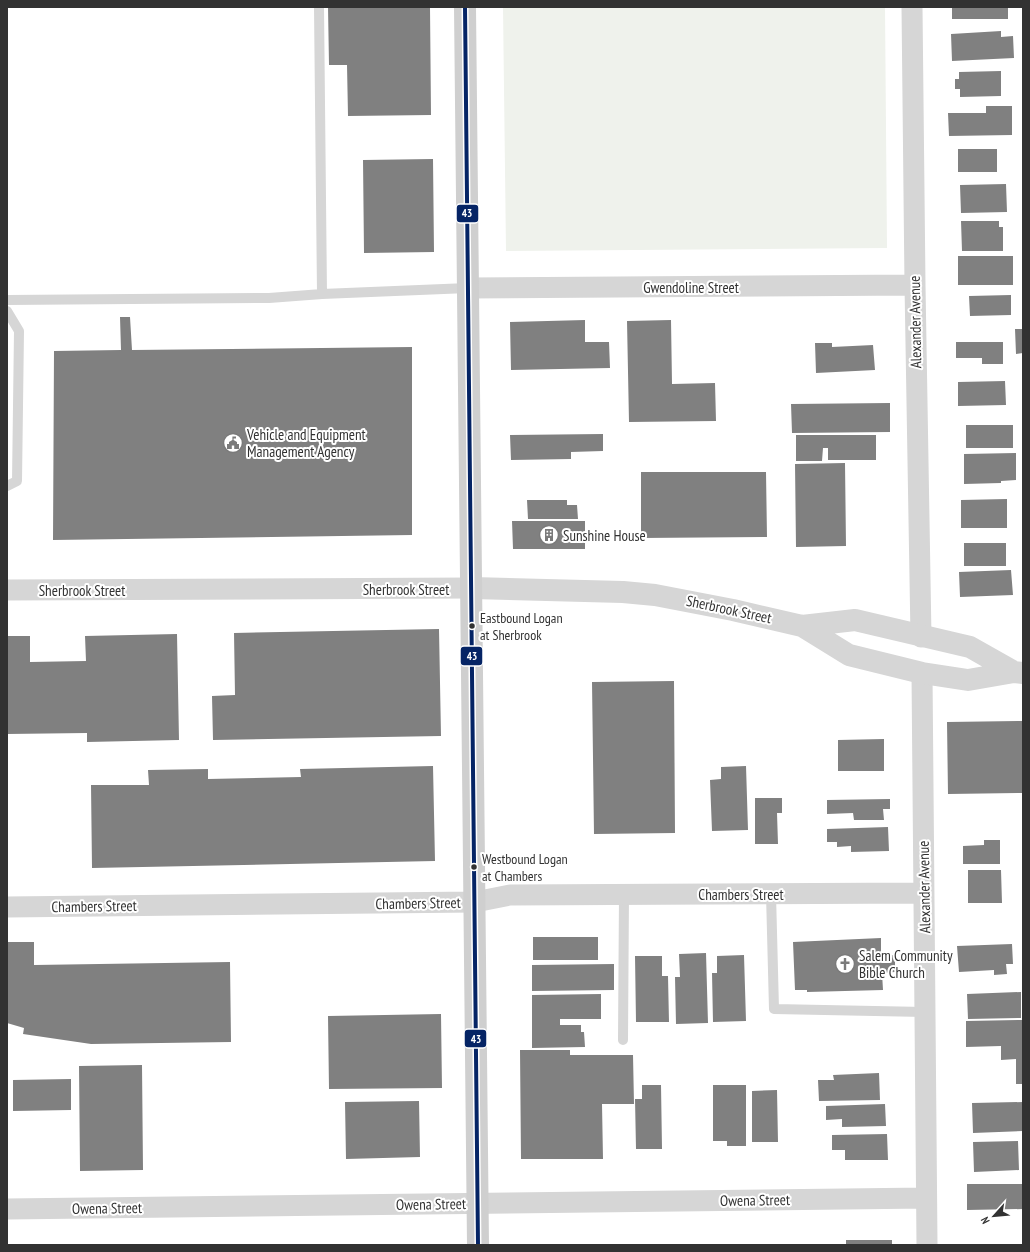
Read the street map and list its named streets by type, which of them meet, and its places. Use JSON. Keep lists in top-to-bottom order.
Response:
{
  "streets": {
    "street": [
      "Gwendoline Street",
      "Alexander Avenue",
      "Sherbrook Street",
      "Chambers Street",
      "Owena Street"
    ]
  },
  "crossings": [
    ["Gwendoline Street", "Alexander Avenue"],
    ["Alexander Avenue", "Sherbrook Street"],
    ["Alexander Avenue", "Chambers Street"],
    ["Alexander Avenue", "Owena Street"]
  ],
  "places": {
    "public building": ["Vehicle and Equipment Management Agency"],
    "building": ["Sunshine House"],
    "other": ["Eastbound Logan at Sherbrook", "Westbound Logan at Chambers"],
    "church": ["Salem Community Bible Church"]
  },
  "lines": ["transit line 43"],
  "north": "bottom left"
}
